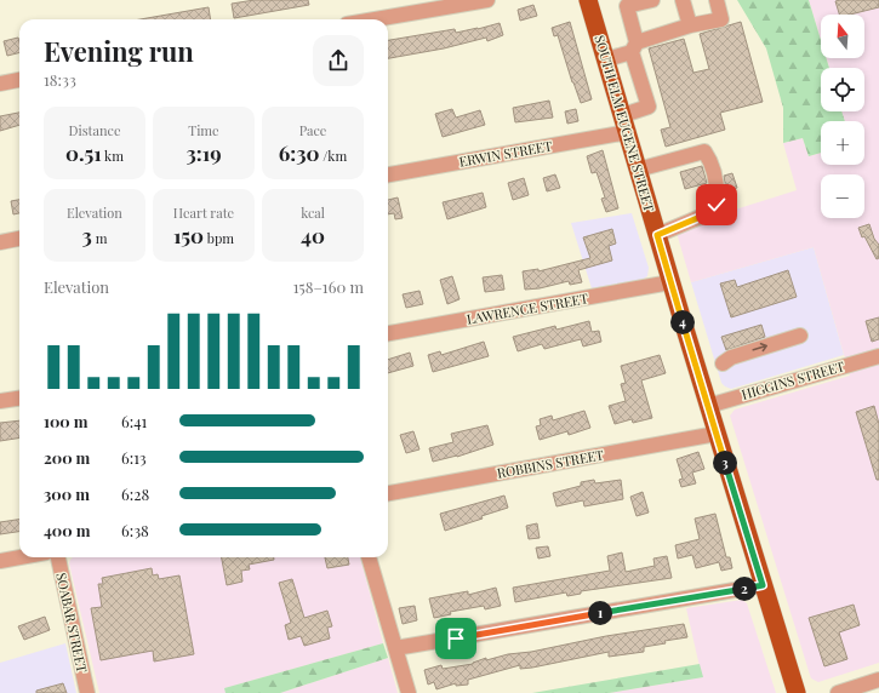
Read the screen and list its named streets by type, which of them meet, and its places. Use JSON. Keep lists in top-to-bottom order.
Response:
{
  "streets": {
    "main road": ["SOUTH ELM EUGENE STREET"],
    "street": [
      "ERWIN STREET",
      "LAWRENCE STREET",
      "HIGGINS STREET",
      "ROBBINS STREET",
      "SOABAR STREET"
    ]
  },
  "crossings": [
    ["SOUTH ELM EUGENE STREET", "ERWIN STREET"],
    ["SOUTH ELM EUGENE STREET", "LAWRENCE STREET"],
    ["SOUTH ELM EUGENE STREET", "HIGGINS STREET"],
    ["SOUTH ELM EUGENE STREET", "ROBBINS STREET"]
  ],
  "north": "top",
  "page": {
    "map_buttons": ["+", "−"],
    "heading": ["Evening run", "18:33"],
    "stats": [
      ["Distance", "0.51 km"],
      ["Time", "3:19"],
      ["Pace", "6:30 /km"],
      ["Elevation", "3 m"],
      ["Heart rate", "150 bpm"],
      ["kcal", "40"]
    ],
    "chart": ["Elevation", "158–160 m"],
    "pins": [
      "4",
      "3",
      "2",
      "1"
    ],
    "list": [
      {
        "name": "100 m",
        "note": "6:41"
      },
      {
        "name": "200 m",
        "note": "6:13"
      },
      {
        "name": "300 m",
        "note": "6:28"
      },
      {
        "name": "400 m",
        "note": "6:38"
      }
    ]
  }
}
